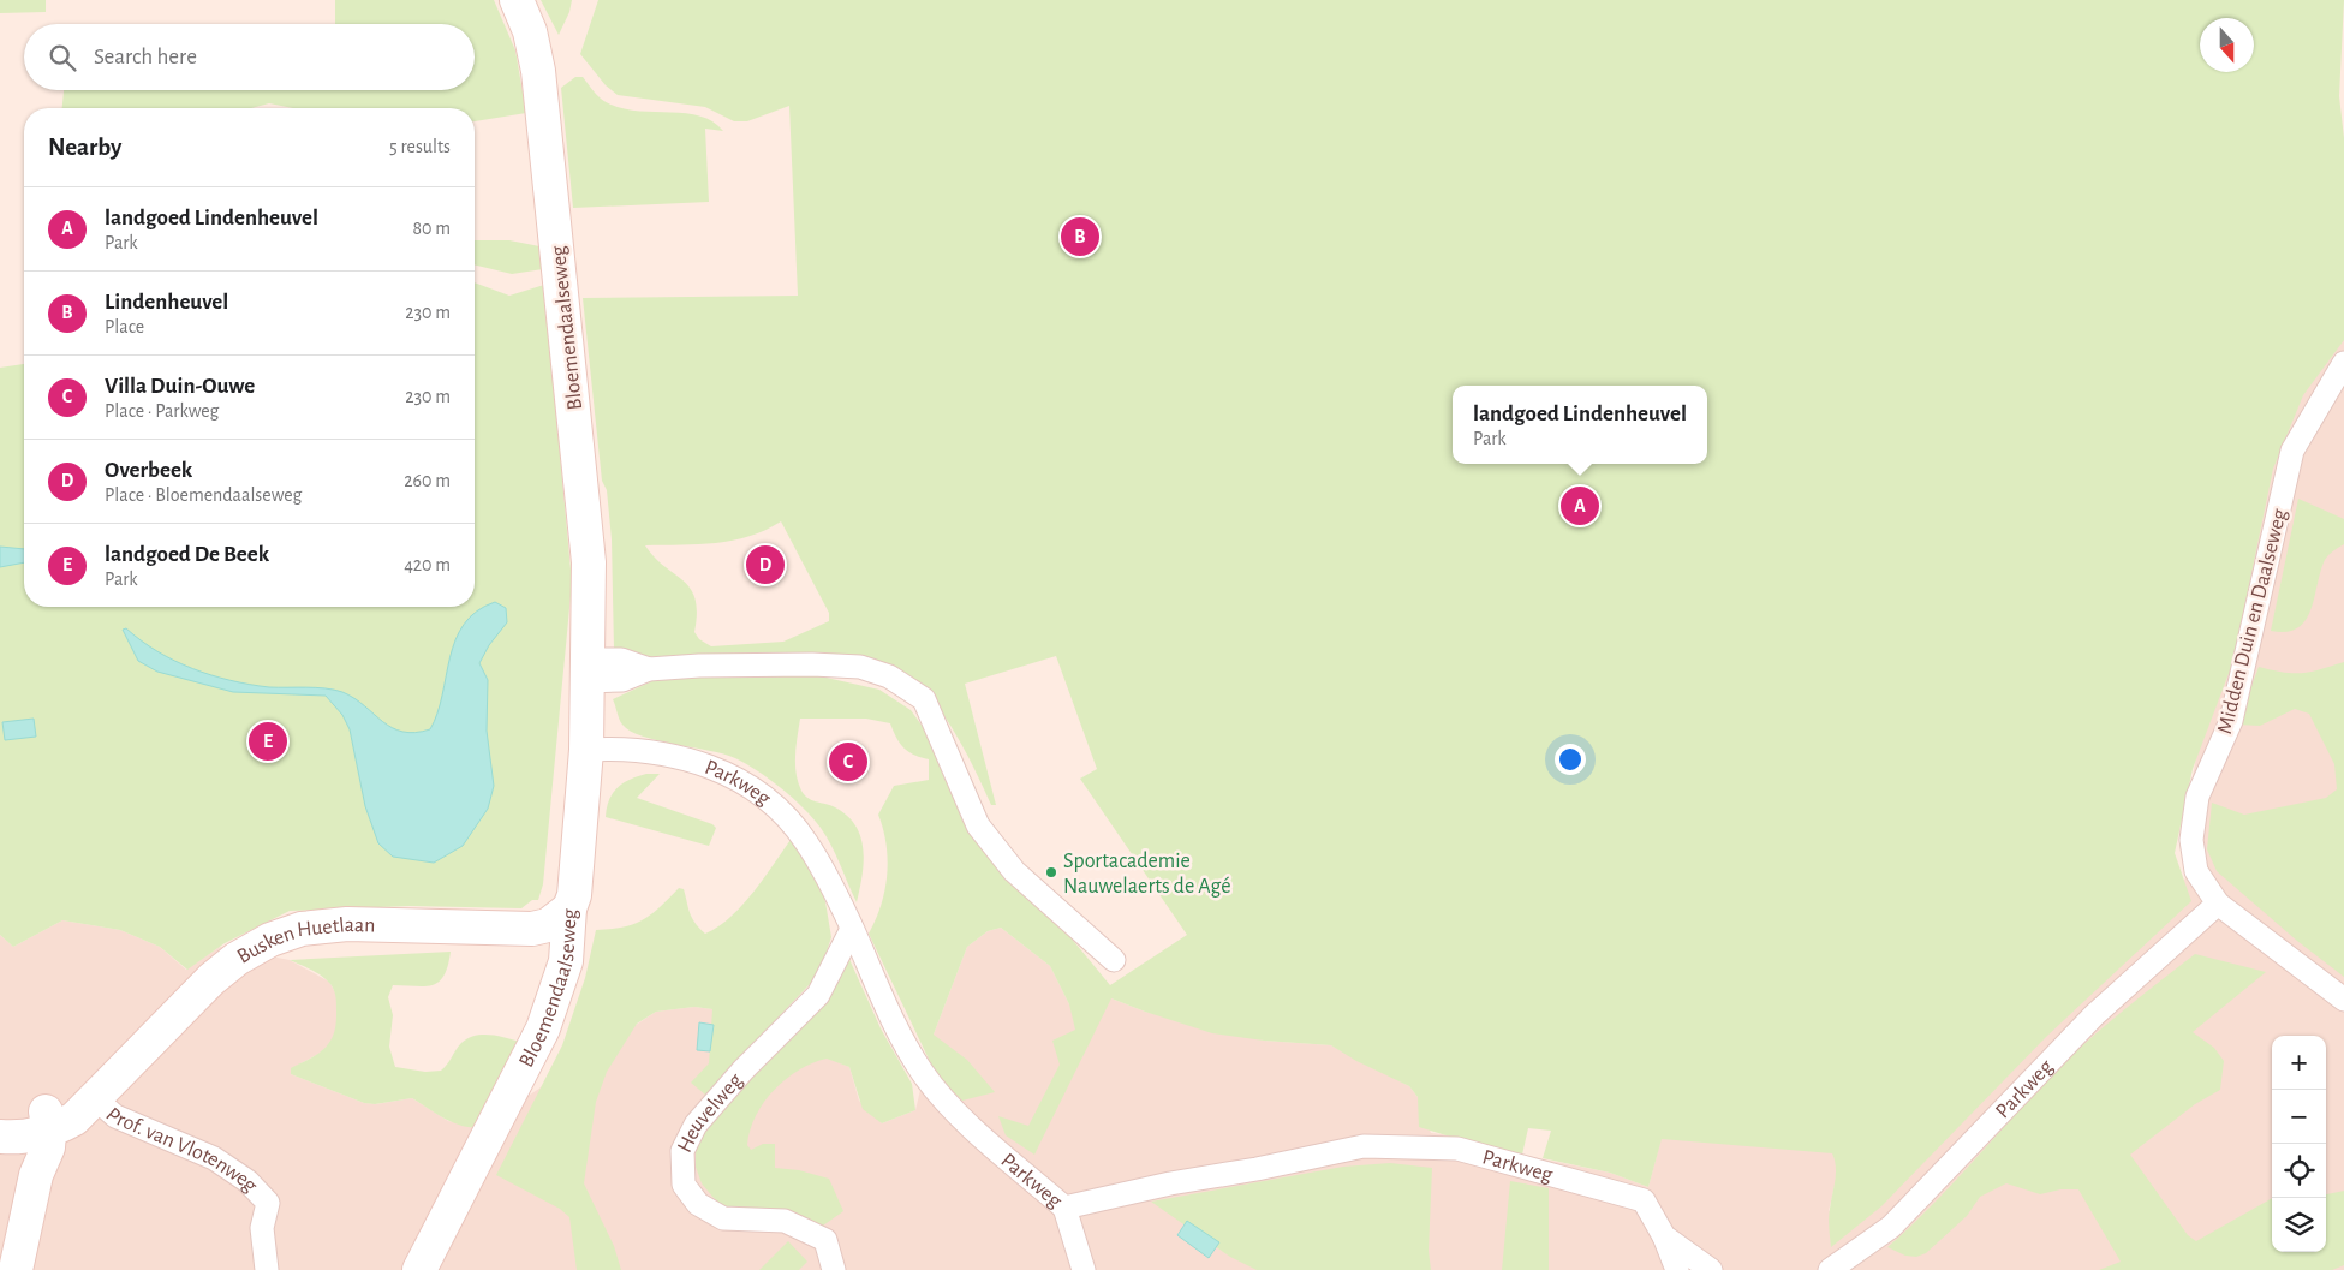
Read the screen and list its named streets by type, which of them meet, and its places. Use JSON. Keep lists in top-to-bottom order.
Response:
{
  "streets": {
    "street": [
      "Bloemendaalseweg",
      "Midden Duin en Daalseweg",
      "Parkweg",
      "Busken Huetlaan",
      "Heuvelweg",
      "Prof. van Vlotenweg"
    ]
  },
  "crossings": [
    ["Bloemendaalseweg", "Parkweg"],
    ["Bloemendaalseweg", "Busken Huetlaan"],
    ["Midden Duin en Daalseweg", "Parkweg"],
    ["Parkweg", "Heuvelweg"],
    ["Busken Huetlaan", "Prof. van Vlotenweg"]
  ],
  "places": ["Sportacademie Nauwelaerts de Agé"],
  "north": "bottom",
  "page": {
    "search": "Search here",
    "heading": ["Nearby", "5 results"],
    "list": [
      {
        "mark": "A",
        "name": "landgoed Lindenheuvel",
        "note": "Park",
        "value": "80 m"
      },
      {
        "mark": "B",
        "name": "Lindenheuvel",
        "note": "Place",
        "value": "230 m"
      },
      {
        "mark": "C",
        "name": "Villa Duin-Ouwe",
        "note": "Place · Parkweg",
        "value": "230 m"
      },
      {
        "mark": "D",
        "name": "Overbeek",
        "note": "Place · Bloemendaalseweg",
        "value": "260 m"
      },
      {
        "mark": "E",
        "name": "landgoed De Beek",
        "note": "Park",
        "value": "420 m"
      }
    ],
    "pins": [
      "B",
      "A",
      "D",
      "E",
      "C"
    ],
    "popup": ["landgoed Lindenheuvel", "Park"],
    "map_buttons": ["+", "−"]
  }
}
